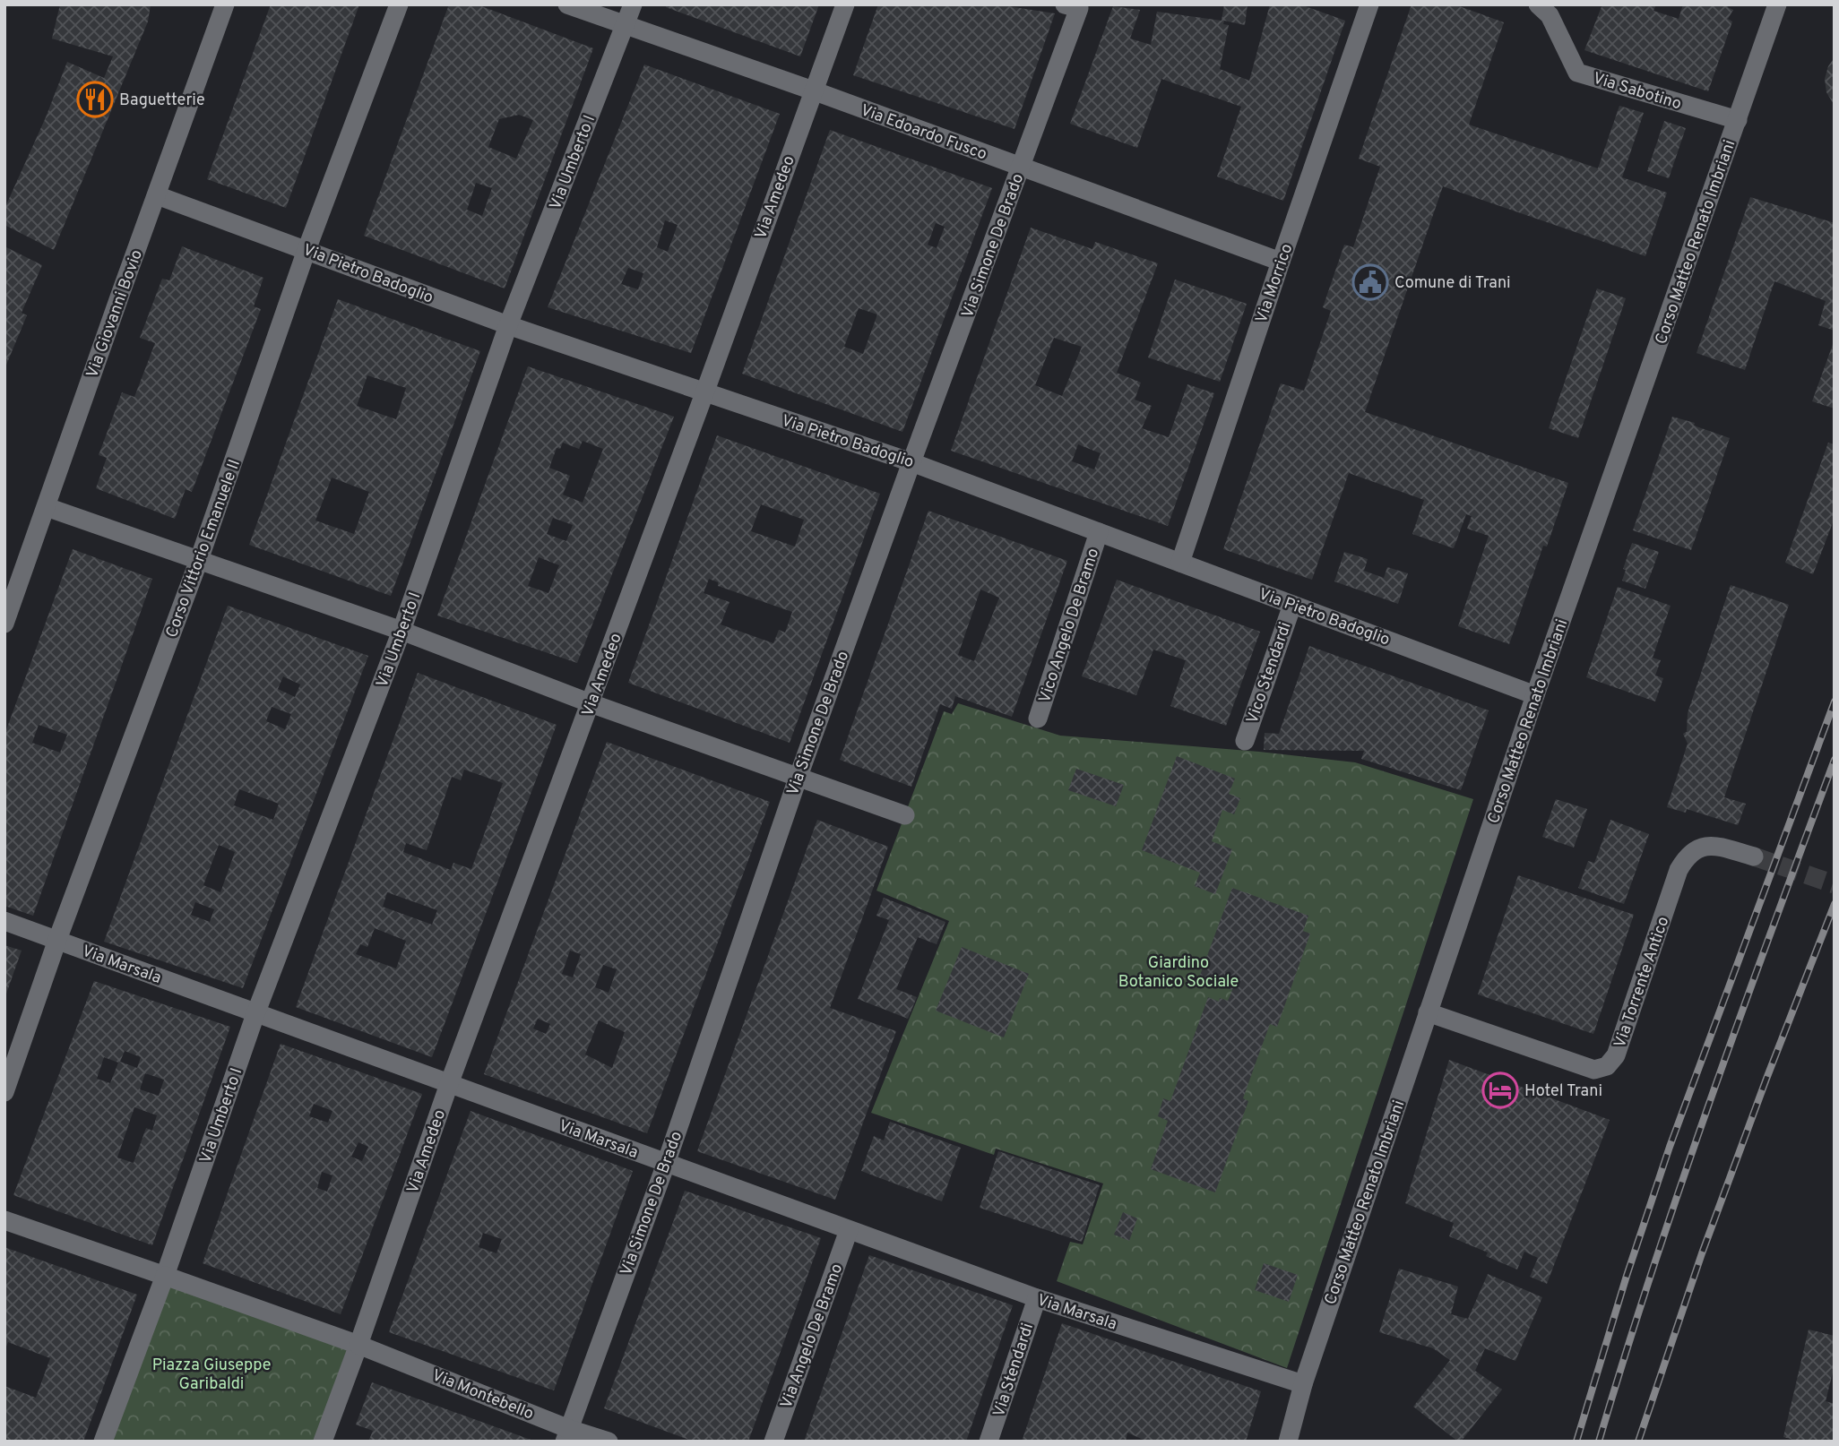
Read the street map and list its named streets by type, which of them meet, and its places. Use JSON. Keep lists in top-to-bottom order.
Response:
{
  "streets": {
    "street": [
      "Via Sabotino",
      "Via Edoardo Fusco",
      "Via Umberto I",
      "Via Amedeo",
      "Corso Matteo Renato Imbriani",
      "Via Simone De Brado",
      "Via Pietro Badoglio",
      "Via Morrico",
      "Via Giovanni Bovio",
      "Corso Vittorio Emanuele II",
      "Vico Angelo De Bramo",
      "Vico Stendardi",
      "Via Marsala",
      "Via Torrente Antico",
      "Via Angelo De Bramo",
      "Via Stendardi",
      "Via Montebello"
    ]
  },
  "crossings": [
    ["Via Sabotino", "Corso Matteo Renato Imbriani"],
    ["Via Edoardo Fusco", "Via Umberto I"],
    ["Via Edoardo Fusco", "Via Amedeo"],
    ["Via Edoardo Fusco", "Via Simone De Brado"],
    ["Via Edoardo Fusco", "Via Morrico"],
    ["Via Umberto I", "Via Pietro Badoglio"],
    ["Via Umberto I", "Via Marsala"],
    ["Via Amedeo", "Via Pietro Badoglio"],
    ["Via Amedeo", "Via Marsala"],
    ["Via Amedeo", "Via Montebello"],
    ["Corso Matteo Renato Imbriani", "Via Pietro Badoglio"],
    ["Corso Matteo Renato Imbriani", "Via Marsala"],
    ["Corso Matteo Renato Imbriani", "Via Torrente Antico"],
    ["Via Simone De Brado", "Via Pietro Badoglio"],
    ["Via Simone De Brado", "Via Marsala"],
    ["Via Simone De Brado", "Via Montebello"],
    ["Via Pietro Badoglio", "Via Morrico"],
    ["Via Pietro Badoglio", "Via Giovanni Bovio"],
    ["Via Pietro Badoglio", "Corso Vittorio Emanuele II"],
    ["Via Pietro Badoglio", "Vico Angelo De Bramo"],
    ["Via Pietro Badoglio", "Vico Stendardi"],
    ["Corso Vittorio Emanuele II", "Via Marsala"],
    ["Via Marsala", "Via Angelo De Bramo"],
    ["Via Marsala", "Via Stendardi"]
  ],
  "parks": ["Giardino Botanico Sociale", "Piazza Giuseppe Garibaldi"],
  "places": {
    "restaurant": ["Baguetterie"],
    "public building": ["Comune di Trani"],
    "hotel": ["Hotel Trani"]
  }
}
